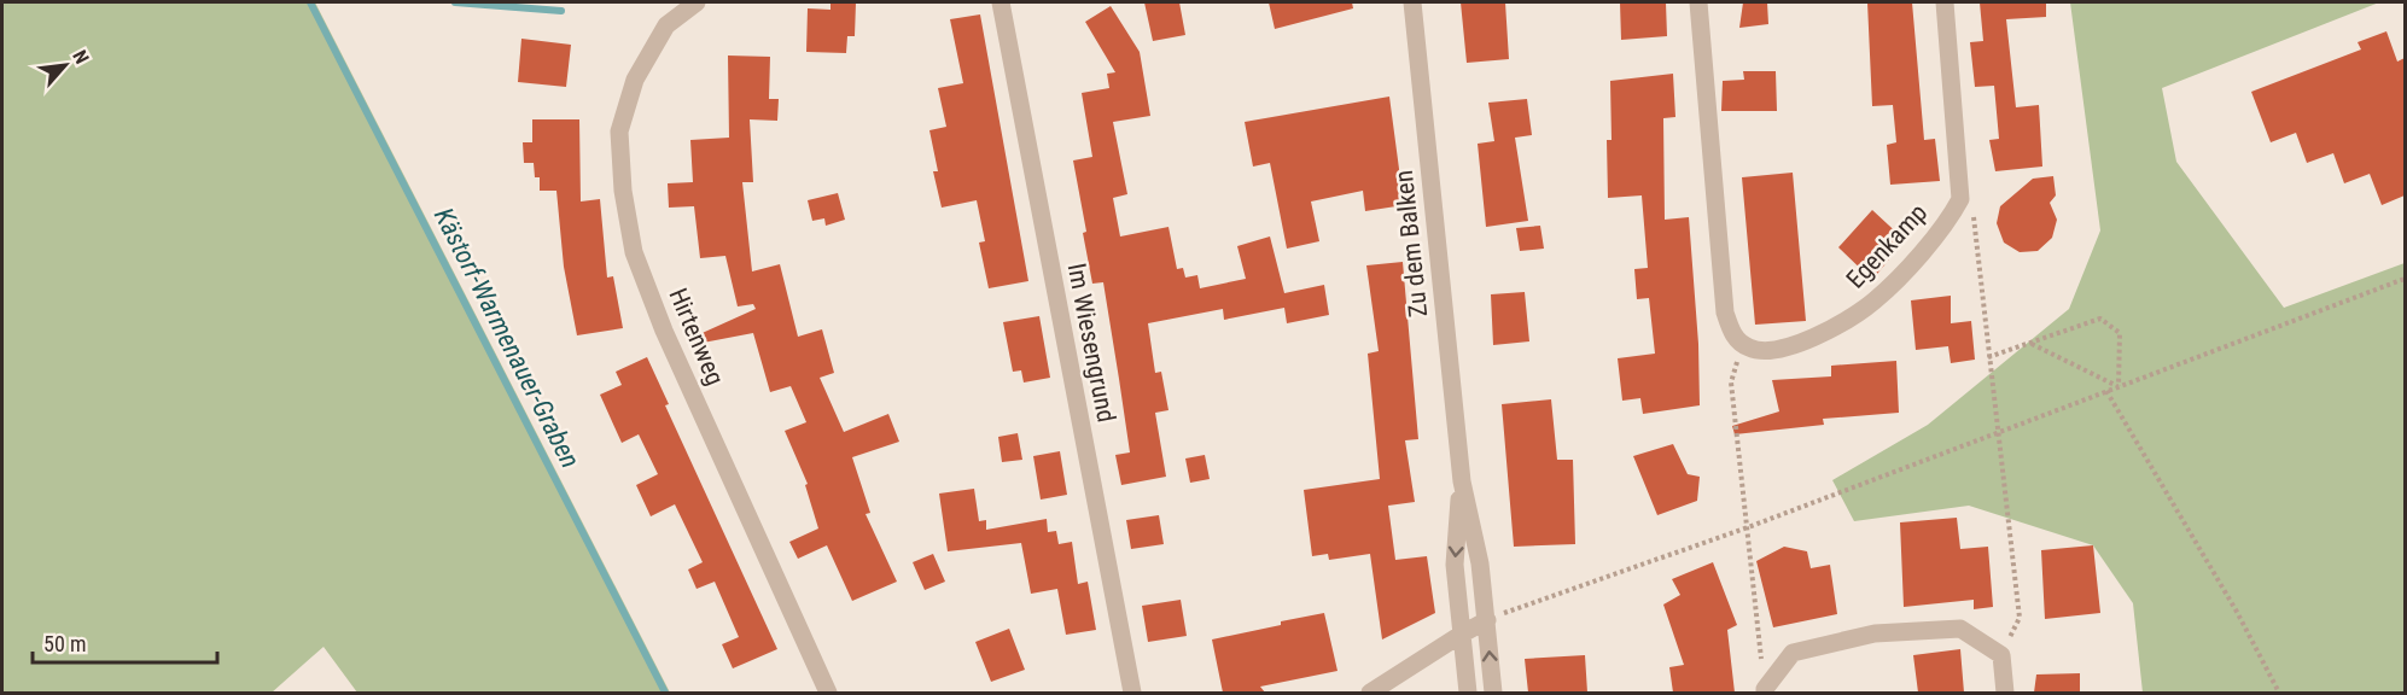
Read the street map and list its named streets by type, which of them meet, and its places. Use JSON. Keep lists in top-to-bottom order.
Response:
{
  "streets": {
    "street": [
      "Zu dem Balken",
      "Egenkamp",
      "Hirtenweg",
      "Im Wiesengrund"
    ]
  },
  "water": ["Kästorf-Warmenauer-Graben"],
  "scale_bar": "50 m",
  "north": "top right"
}
